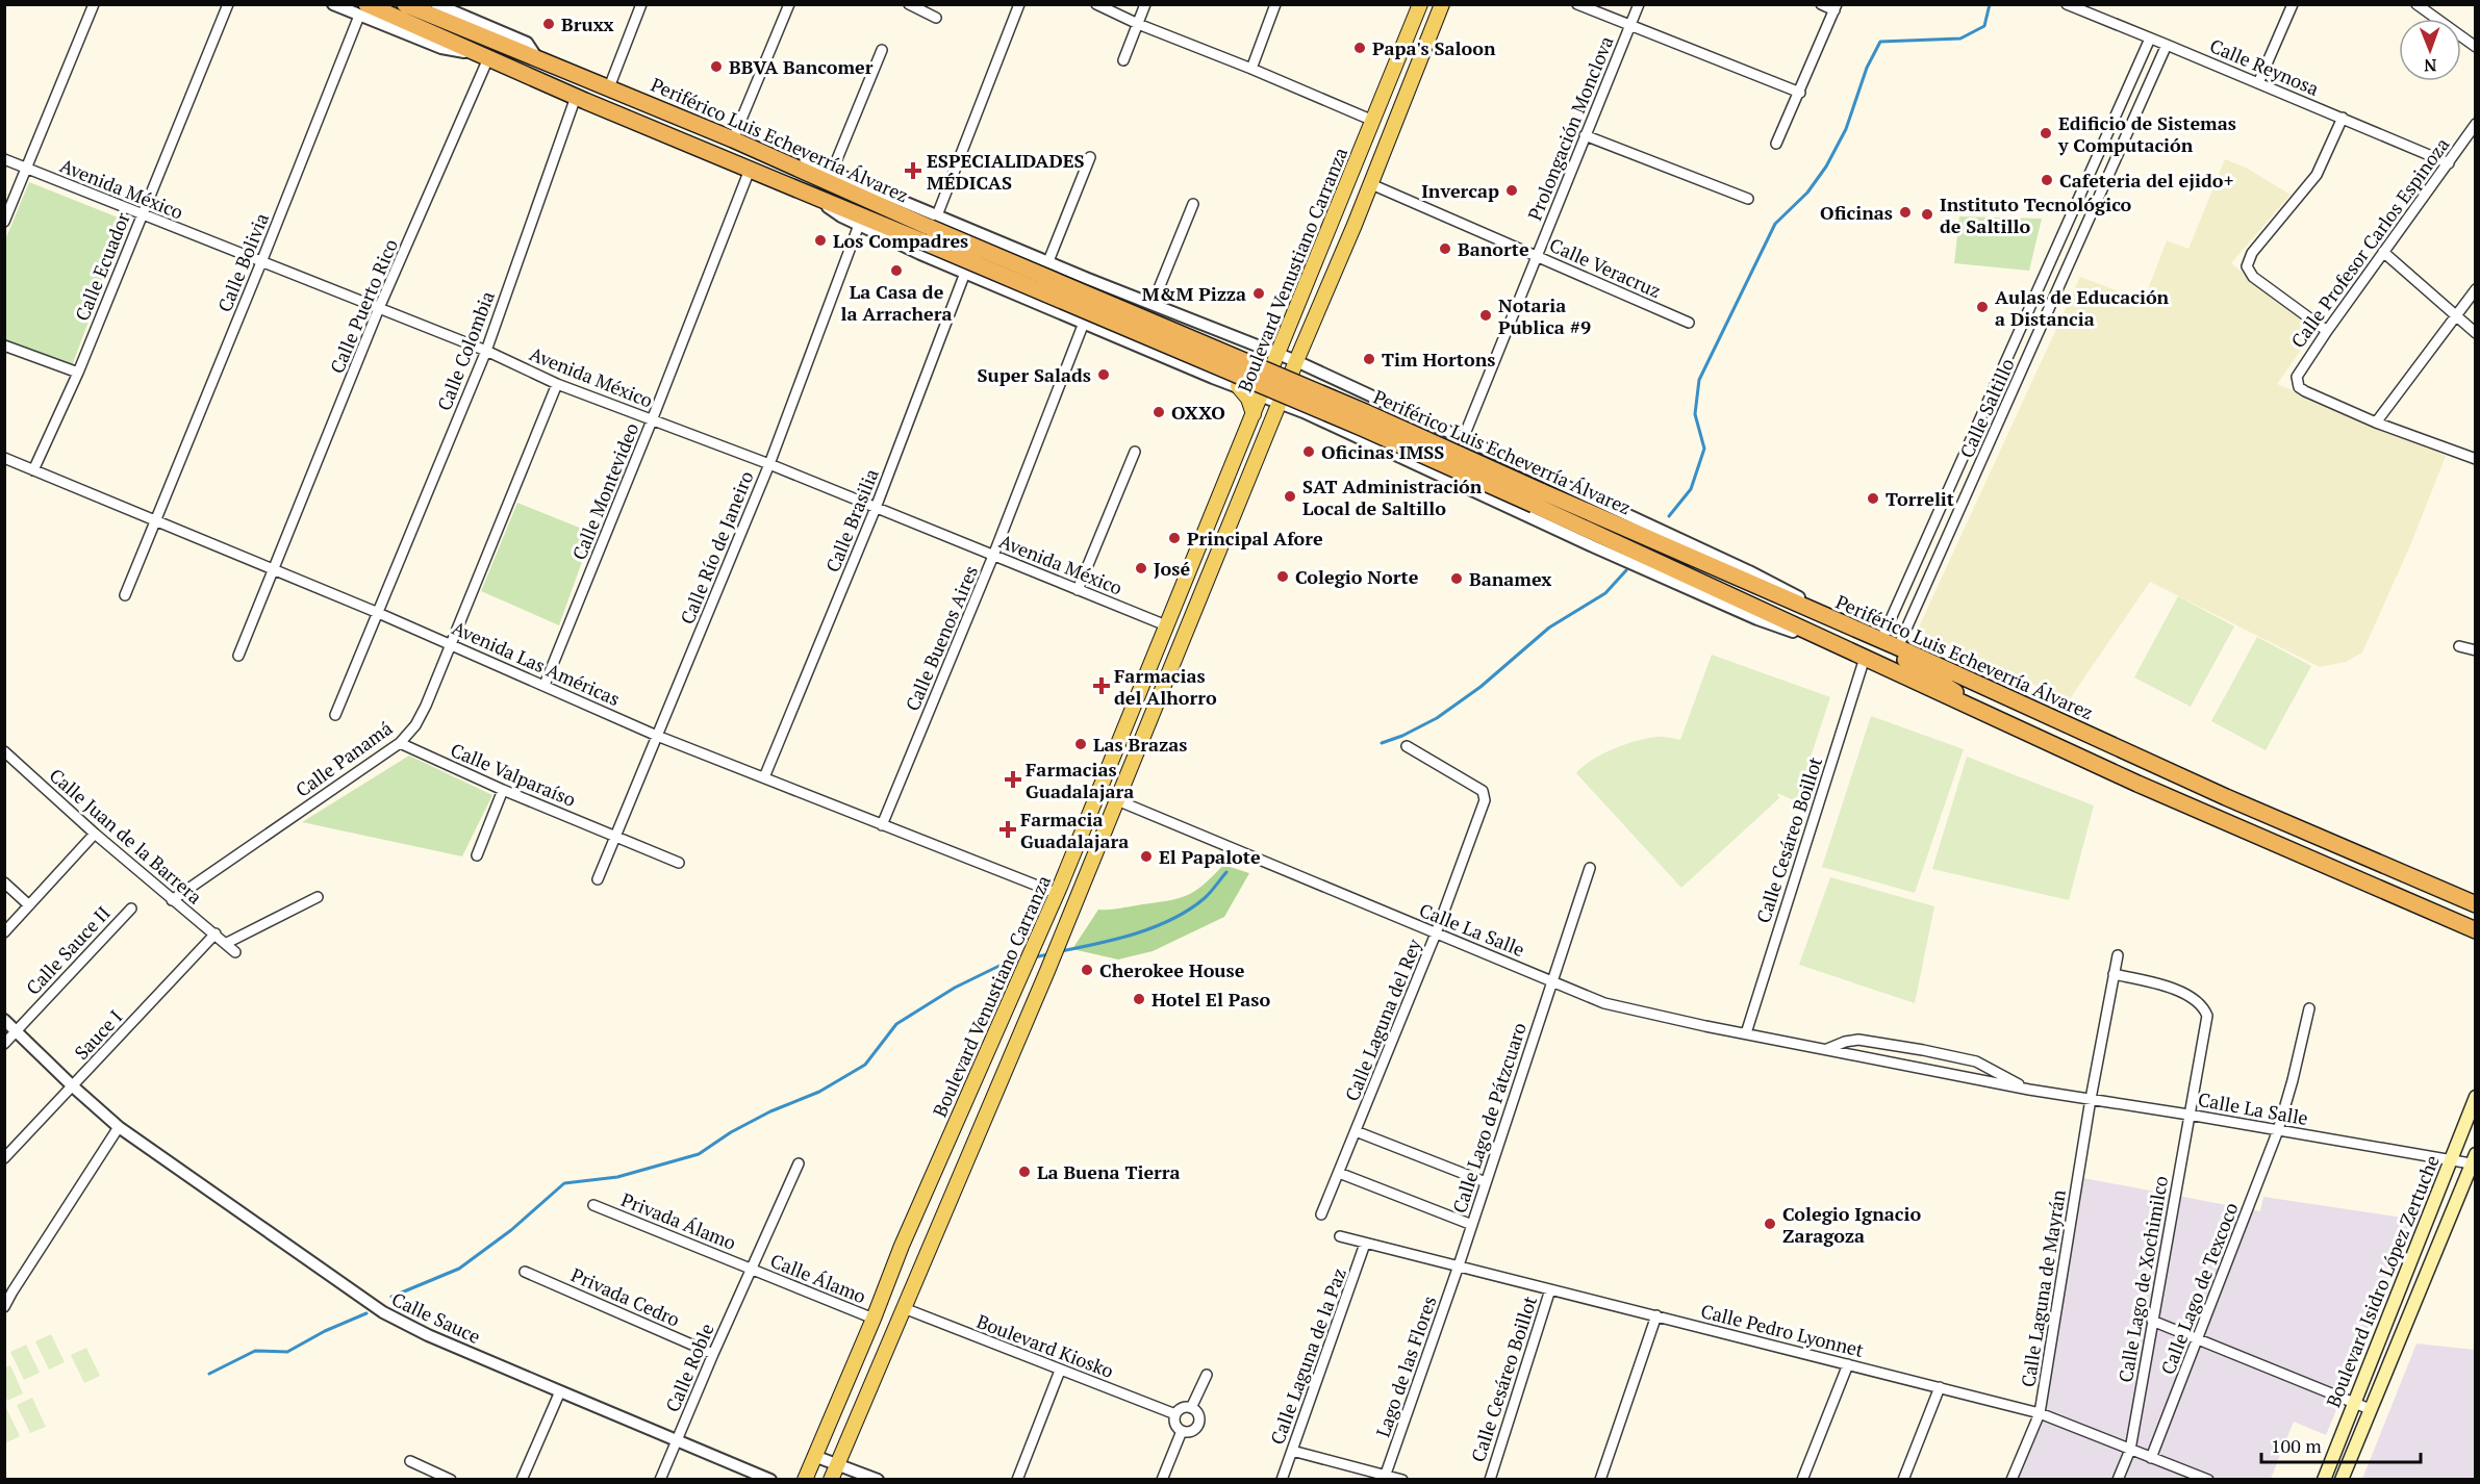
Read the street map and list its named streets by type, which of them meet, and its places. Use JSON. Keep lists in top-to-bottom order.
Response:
{
  "streets": {
    "highway": ["Periférico Luis Echeverría Álvarez"],
    "main road": ["Boulevard Venustiano Carranza", "Boulevard Isidro López Zertuche"],
    "street": [
      "Calle Reynosa",
      "Prolongación Monclova",
      "Avenida México",
      "Calle Profesor Carlos Espinoza",
      "Calle Bolivia",
      "Calle Ecuador",
      "Calle Veracruz",
      "Calle Puerto Rico",
      "Calle Colombia",
      "Calle Saltillo",
      "Calle Montevideo",
      "Calle Brasilia",
      "Calle Río de Janeiro",
      "Calle Buenos Aires",
      "Avenida Las Américas",
      "Calle Panamá",
      "Calle Valparaíso",
      "Calle Juan de la Barrera",
      "Calle Cesáreo Boillot",
      "Calle La Salle",
      "Calle Sauce II",
      "Calle Laguna del Rey",
      "Sauce I",
      "Calle Lago de Pátzcuaro",
      "Privada Álamo",
      "Calle Álamo",
      "Calle Lago de Xochimilco",
      "Calle Laguna de Mayrán",
      "Calle Lago de Texcoco",
      "Privada Cedro",
      "Calle Sauce",
      "Calle Pedro Lyonnet",
      "Boulevard Kiosko",
      "Calle Laguna de la Paz",
      "Lago de las Flores",
      "Calle Roble"
    ]
  },
  "crossings": [
    ["Calle Reynosa", "Calle Profesor Carlos Espinoza"],
    ["Calle Reynosa", "Calle Saltillo"],
    ["Prolongación Monclova", "Calle Veracruz"],
    ["Periférico Luis Echeverría Álvarez", "Calle Bolivia"],
    ["Periférico Luis Echeverría Álvarez", "Boulevard Venustiano Carranza"],
    ["Periférico Luis Echeverría Álvarez", "Calle Puerto Rico"],
    ["Periférico Luis Echeverría Álvarez", "Calle Colombia"],
    ["Periférico Luis Echeverría Álvarez", "Calle Saltillo"],
    ["Periférico Luis Echeverría Álvarez", "Calle Montevideo"],
    ["Periférico Luis Echeverría Álvarez", "Calle Brasilia"],
    ["Periférico Luis Echeverría Álvarez", "Calle Río de Janeiro"],
    ["Periférico Luis Echeverría Álvarez", "Calle Buenos Aires"],
    ["Periférico Luis Echeverría Álvarez", "Calle Cesáreo Boillot"],
    ["Avenida México", "Calle Bolivia"],
    ["Avenida México", "Calle Ecuador"],
    ["Avenida México", "Boulevard Venustiano Carranza"],
    ["Avenida México", "Calle Puerto Rico"],
    ["Avenida México", "Calle Colombia"],
    ["Avenida México", "Calle Montevideo"],
    ["Avenida México", "Calle Brasilia"],
    ["Avenida México", "Calle Río de Janeiro"],
    ["Avenida México", "Calle Buenos Aires"],
    ["Avenida México", "Calle Panamá"],
    ["Calle Bolivia", "Avenida Las Américas"],
    ["Calle Ecuador", "Avenida Las Américas"],
    ["Calle Veracruz", "Boulevard Venustiano Carranza"],
    ["Boulevard Venustiano Carranza", "Avenida Las Américas"],
    ["Boulevard Venustiano Carranza", "Calle La Salle"],
    ["Boulevard Venustiano Carranza", "Calle Álamo"],
    ["Boulevard Venustiano Carranza", "Boulevard Kiosko"],
    ["Calle Puerto Rico", "Avenida Las Américas"],
    ["Calle Colombia", "Avenida Las Américas"],
    ["Calle Montevideo", "Avenida Las Américas"],
    ["Calle Brasilia", "Avenida Las Américas"],
    ["Calle Río de Janeiro", "Avenida Las Américas"],
    ["Calle Río de Janeiro", "Calle Valparaíso"],
    ["Calle Buenos Aires", "Avenida Las Américas"],
    ["Avenida Las Américas", "Calle Panamá"],
    ["Calle Panamá", "Calle Valparaíso"],
    ["Calle Panamá", "Calle Juan de la Barrera"],
    ["Calle Juan de la Barrera", "Sauce I"],
    ["Calle Cesáreo Boillot", "Calle La Salle"],
    ["Calle Cesáreo Boillot", "Calle Pedro Lyonnet"],
    ["Calle La Salle", "Calle Laguna del Rey"],
    ["Calle La Salle", "Calle Lago de Pátzcuaro"],
    ["Calle La Salle", "Calle Lago de Xochimilco"],
    ["Calle La Salle", "Boulevard Isidro López Zertuche"],
    ["Calle La Salle", "Calle Laguna de Mayrán"],
    ["Calle La Salle", "Calle Lago de Texcoco"],
    ["Calle Sauce II", "Calle Sauce"],
    ["Sauce I", "Calle Sauce"],
    ["Calle Lago de Pátzcuaro", "Calle Pedro Lyonnet"],
    ["Calle Lago de Pátzcuaro", "Lago de las Flores"],
    ["Privada Álamo", "Calle Álamo"],
    ["Privada Álamo", "Calle Roble"],
    ["Calle Álamo", "Calle Roble"],
    ["Calle Lago de Xochimilco", "Calle Laguna de Mayrán"],
    ["Calle Lago de Xochimilco", "Calle Pedro Lyonnet"],
    ["Calle Laguna de Mayrán", "Calle Pedro Lyonnet"],
    ["Calle Lago de Texcoco", "Calle Pedro Lyonnet"],
    ["Privada Cedro", "Calle Roble"],
    ["Calle Sauce", "Calle Roble"],
    ["Calle Pedro Lyonnet", "Calle Laguna de la Paz"],
    ["Calle Pedro Lyonnet", "Lago de las Flores"]
  ],
  "places": {
    "other": [
      "Bruxx",
      "Papa's Saloon",
      "BBVA Bancomer",
      "Edificio de Sistemas y Computación",
      "Cafeteria del ejido+",
      "Invercap",
      "Oficinas",
      "Instituto Tecnológico de Saltillo",
      "Los Compadres",
      "Banorte",
      "La Casa de la Arrachera",
      "M&M Pizza",
      "Aulas de Educación a Distancia",
      "Notaria Publica #9",
      "Tim Hortons",
      "Super Salads",
      "OXXO",
      "Oficinas IMSS",
      "SAT Administración Local de Saltillo",
      "Torrelit",
      "Principal Afore",
      "José",
      "Colegio Norte",
      "Banamex",
      "Las Brazas",
      "El Papalote",
      "Cherokee House",
      "Hotel El Paso",
      "La Buena Tierra",
      "Colegio Ignacio Zaragoza"
    ],
    "health": [
      "ESPECIALIDADES MÉDICAS",
      "Farmacias del Alhorro",
      "Farmacias Guadalajara",
      "Farmacia Guadalajara"
    ]
  },
  "scale_bar": "100 m",
  "north": "bottom"
}
